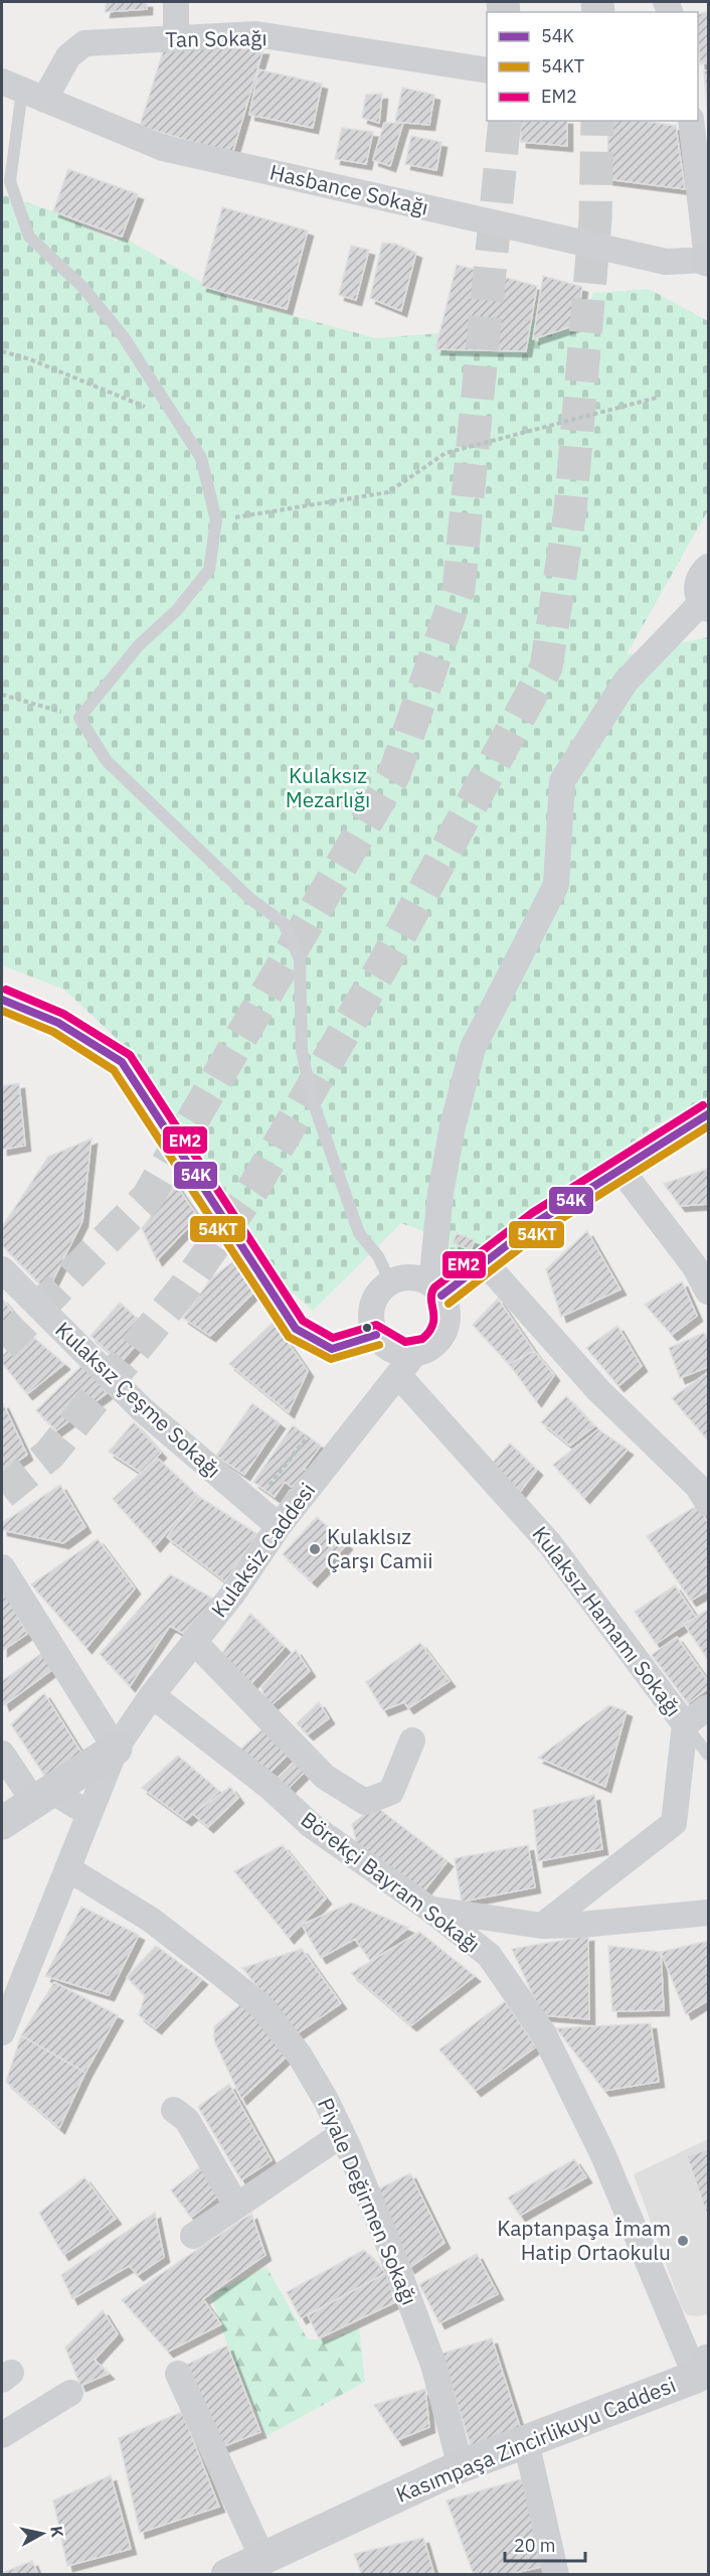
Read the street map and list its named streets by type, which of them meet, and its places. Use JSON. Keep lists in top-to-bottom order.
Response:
{
  "streets": {
    "street": [
      "Tan Sokağı",
      "Hasbance Sokağı",
      "Kulaksız Çeşme Sokağı",
      "Kulaksiz Caddesi",
      "Kulaksız Hamamı Sokağı",
      "Börekçi Bayram Sokağı",
      "Piyale Değirmen Sokağı",
      "Kasımpaşa Zincirlikuyu Caddesi"
    ]
  },
  "crossings": [
    ["Tan Sokağı", "Hasbance Sokağı"],
    ["Kulaksız Çeşme Sokağı", "Kulaksiz Caddesi"],
    ["Kulaksiz Caddesi", "Kulaksız Hamamı Sokağı"],
    ["Kulaksiz Caddesi", "Börekçi Bayram Sokağı"],
    ["Kulaksiz Caddesi", "Piyale Değirmen Sokağı"],
    ["Börekçi Bayram Sokağı", "Kasımpaşa Zincirlikuyu Caddesi"],
    ["Piyale Değirmen Sokağı", "Kasımpaşa Zincirlikuyu Caddesi"]
  ],
  "parks": ["Kulaksız Mezarlığı"],
  "places": ["Kulaklsız Çarşı Camii", "Kaptanpaşa İmam Hatip Ortaokulu"],
  "lines": ["transit line EM2", "transit line 54K", "transit line 54KT"],
  "legend": ["54K", "54KT", "EM2"],
  "scale_bar": "20 m",
  "north": "right"
}
